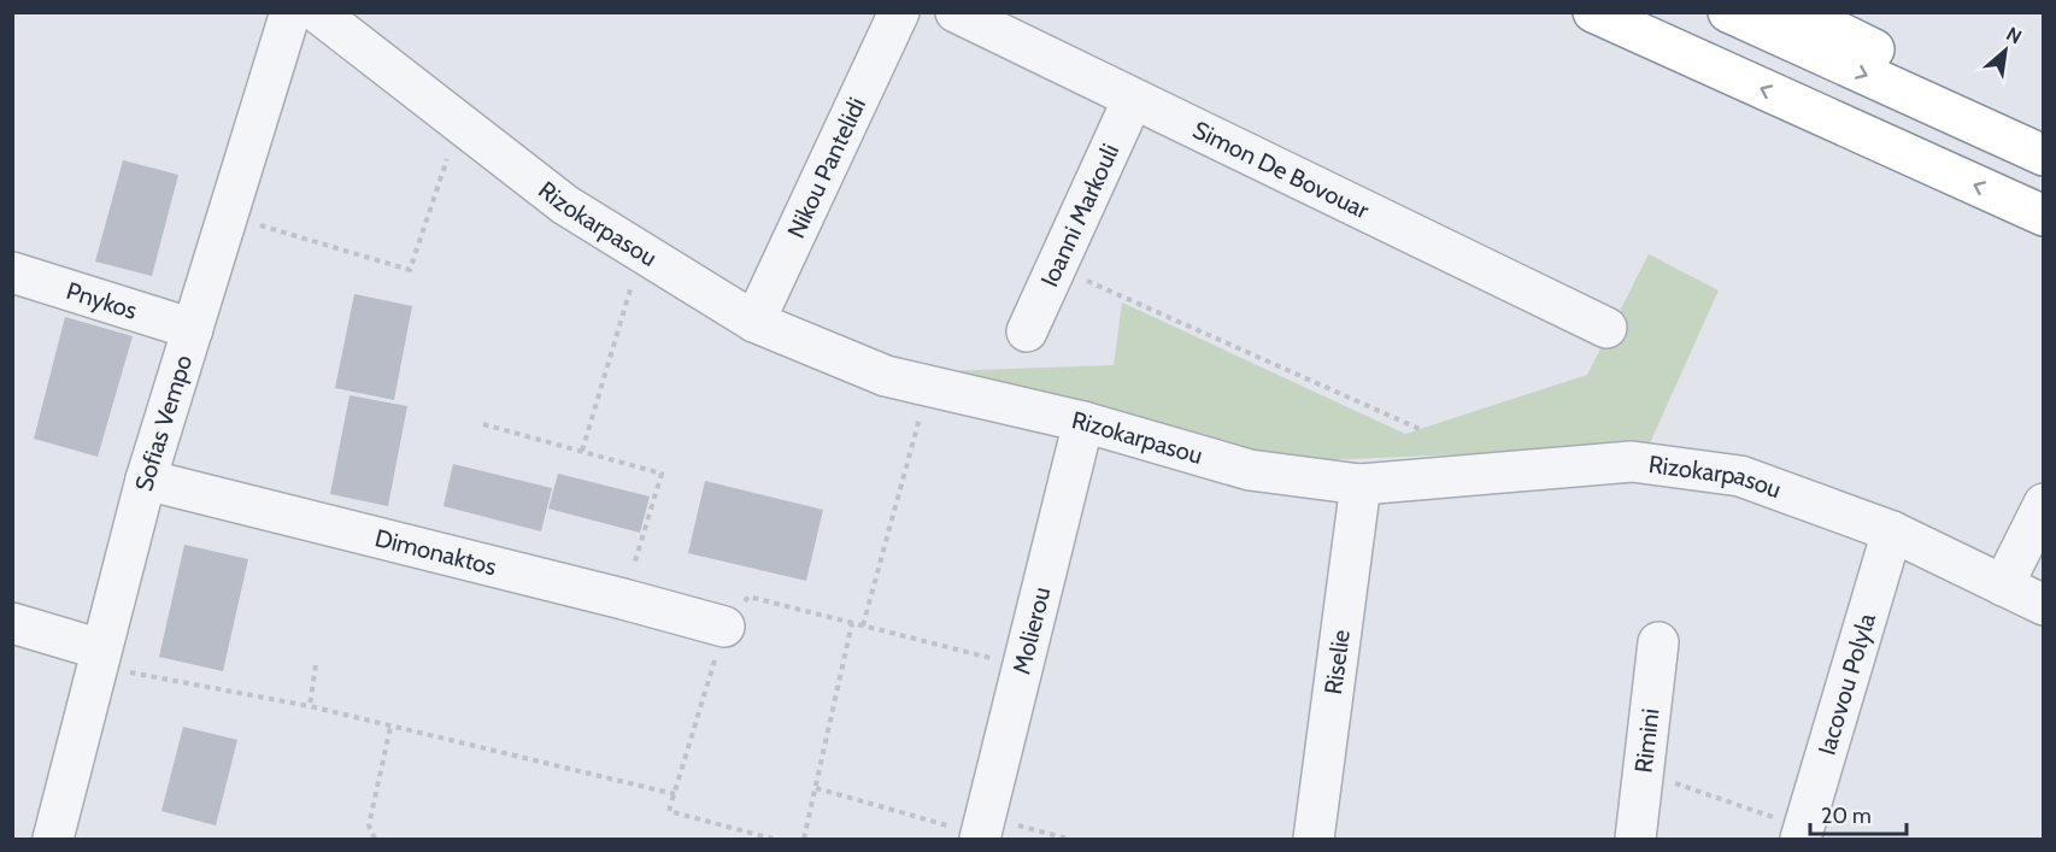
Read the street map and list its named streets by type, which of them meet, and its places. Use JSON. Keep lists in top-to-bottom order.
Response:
{
  "streets": {
    "street": [
      "Nikou Pantelidi",
      "Simon De Bovouar",
      "Ioanni Markouli",
      "Rizokarpasou",
      "Pnykos",
      "Sofias Vempo",
      "Dimonaktos",
      "Molierou",
      "Riselie",
      "Iacovou Polyla",
      "Rimini"
    ]
  },
  "crossings": [
    ["Nikou Pantelidi", "Rizokarpasou"],
    ["Simon De Bovouar", "Ioanni Markouli"],
    ["Rizokarpasou", "Molierou"],
    ["Rizokarpasou", "Riselie"],
    ["Rizokarpasou", "Iacovou Polyla"],
    ["Pnykos", "Sofias Vempo"],
    ["Sofias Vempo", "Dimonaktos"]
  ],
  "scale_bar": "20 m",
  "north": "top right"
}
